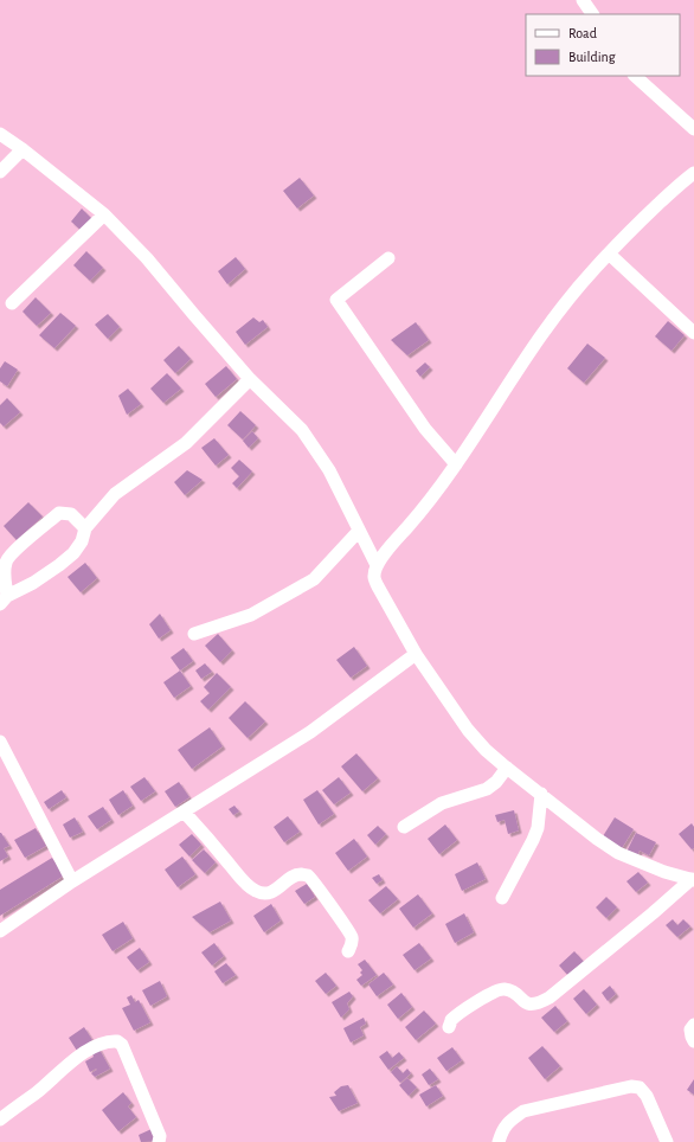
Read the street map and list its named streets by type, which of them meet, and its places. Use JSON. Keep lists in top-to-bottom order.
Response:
{
  "legend": ["Road", "Building"]
}
